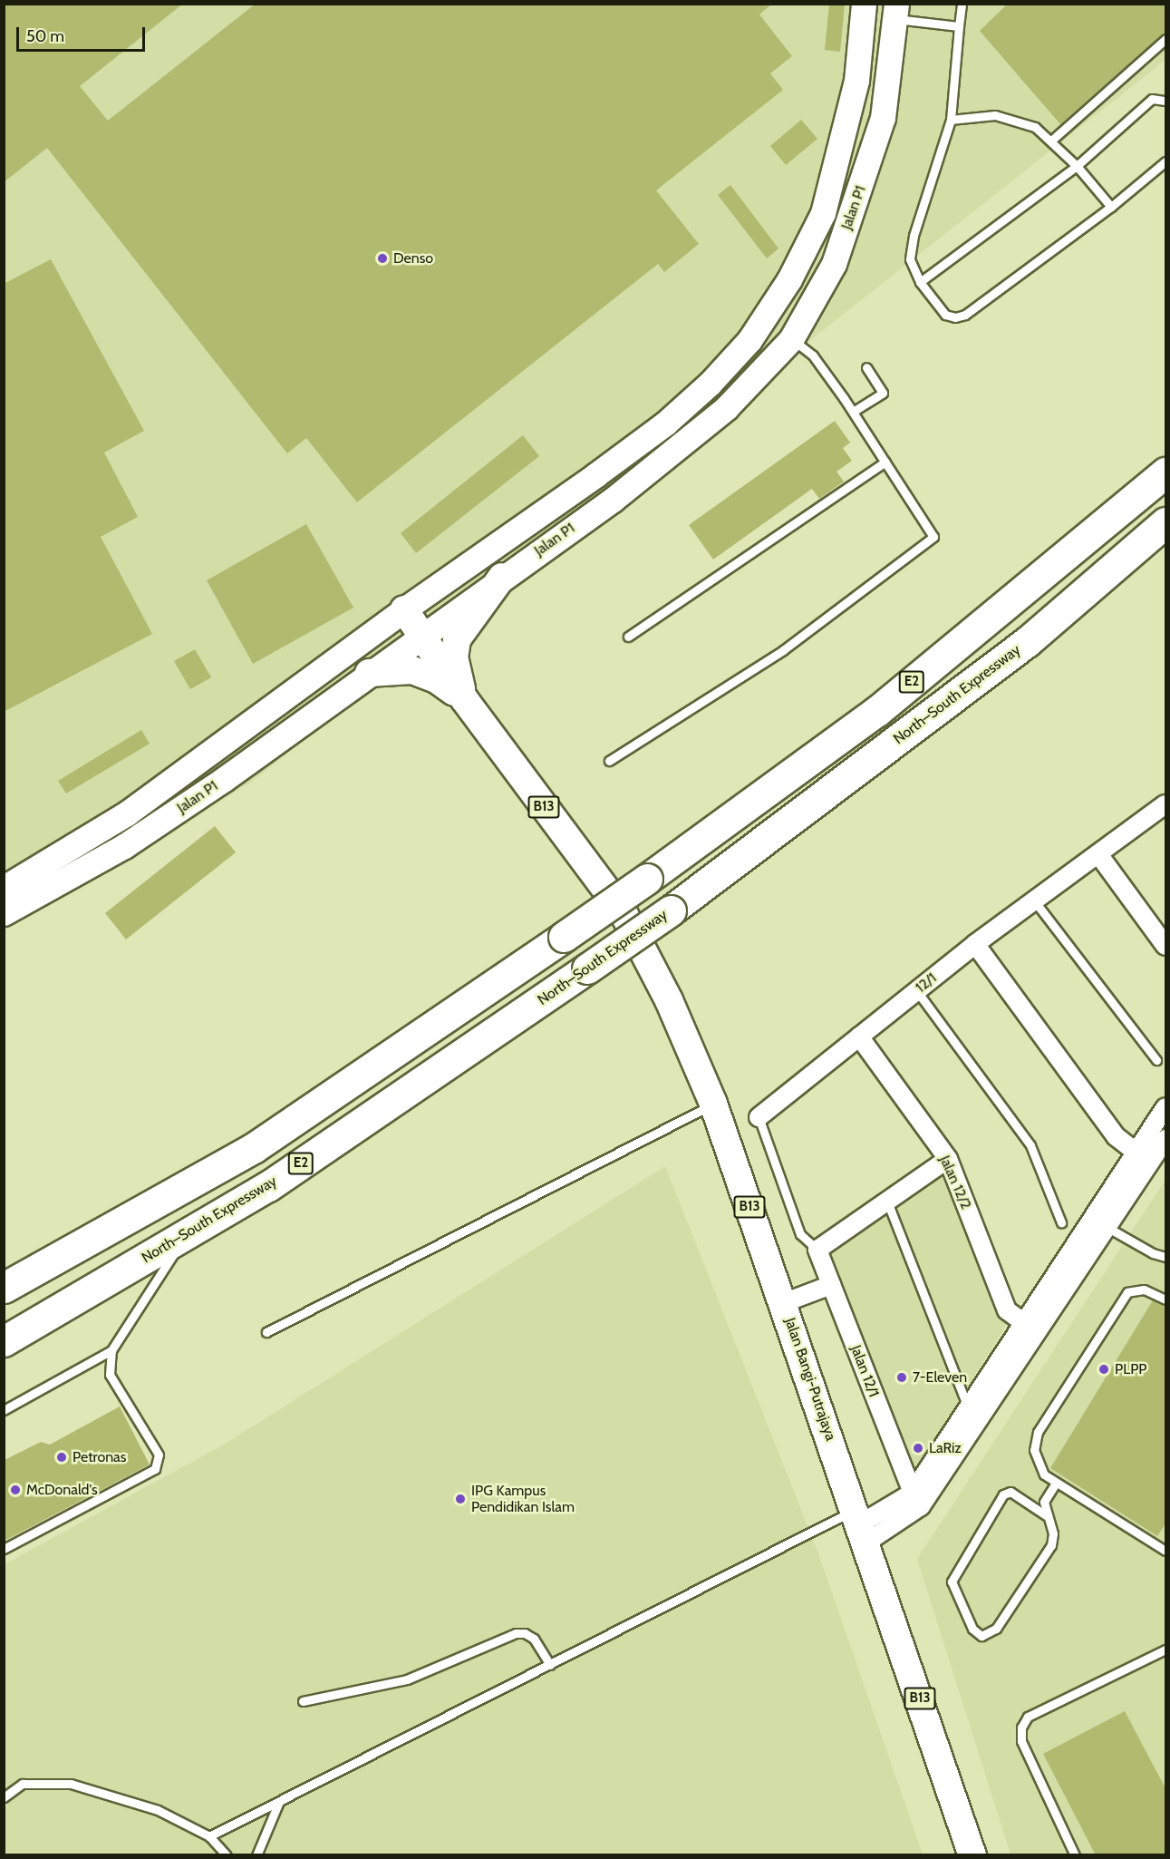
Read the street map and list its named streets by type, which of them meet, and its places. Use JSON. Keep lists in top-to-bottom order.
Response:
{
  "streets": {
    "highway": ["E2", "North–South Expressway"],
    "main road": ["Jalan P1", "B13", "Jalan Bangi-Putrajaya"],
    "street": ["12/1", "Jalan 12/2", "Jalan 12/1"]
  },
  "crossings": [
    ["Jalan P1", "B13"],
    ["B13", "Jalan Bangi-Putrajaya"],
    ["12/1", "Jalan 12/2"]
  ],
  "places": [
    "Denso",
    "PLPP",
    "7-Eleven",
    "LaRiz",
    "Petronas",
    "McDonald's",
    "IPG Kampus Pendidikan Islam"
  ],
  "scale_bar": "50 m"
}
